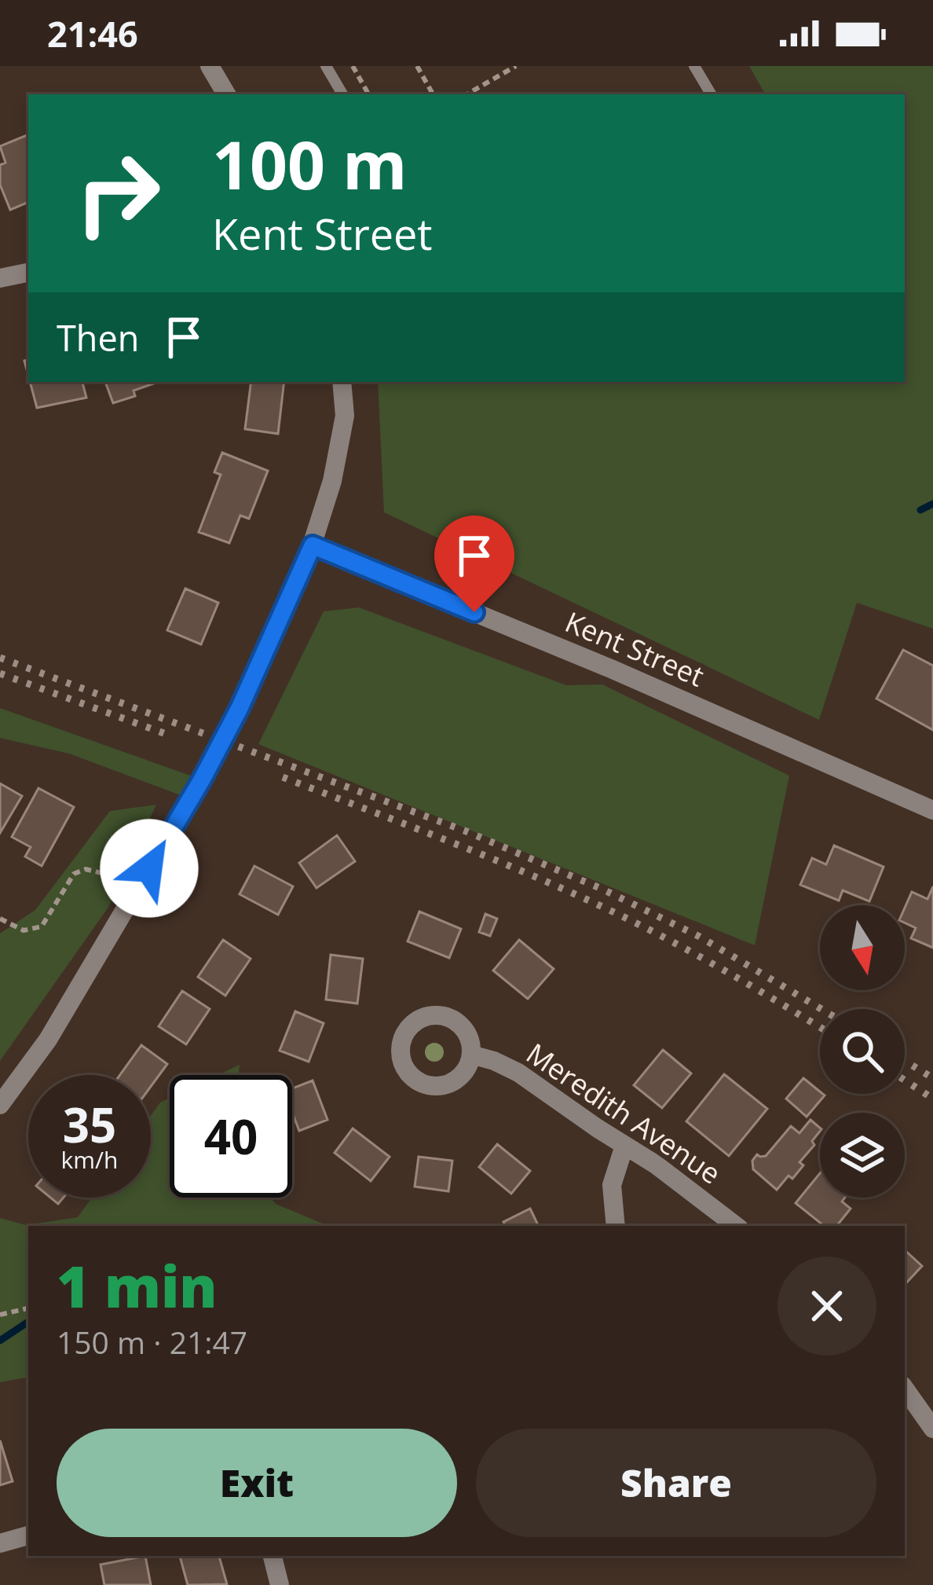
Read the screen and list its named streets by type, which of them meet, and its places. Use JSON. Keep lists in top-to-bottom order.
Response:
{
  "streets": {
    "street": ["Kent Street", "Meredith Avenue"]
  },
  "north": "bottom",
  "page": {
    "status": "21:46",
    "turn": ["100 m", "Kent Street"],
    "then": "Then",
    "speed": "35 km/h",
    "limit": "40",
    "heading": ["1 min", "150 m · 21:47"],
    "buttons": ["Exit", "Share"]
  }
}
